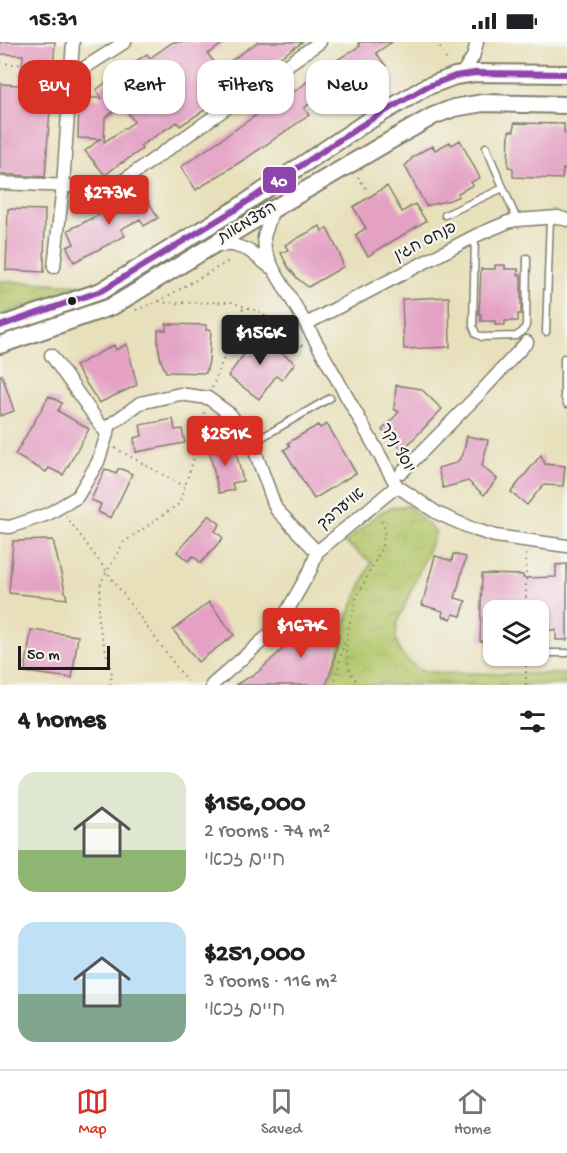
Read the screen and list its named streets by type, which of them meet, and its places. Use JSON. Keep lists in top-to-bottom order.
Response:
{
  "streets": {
    "main road": ["העצמאות"],
    "street": ["פנחס חגין", "יוסף נקר", "אויערבך"]
  },
  "crossings": [
    ["העצמאות", "יוסף נקר"],
    ["פנחס חגין", "יוסף נקר"],
    ["יוסף נקר", "אויערבך"]
  ],
  "lines": ["transit line 40"],
  "scale_bar": "50 m",
  "page": {
    "status": "15:31",
    "chip": [
      "Buy",
      "Rent",
      "Filters",
      "New"
    ],
    "price": [
      "$273K",
      "$156K",
      "$251K",
      "$167K"
    ],
    "scale": "50 m",
    "heading": "4 homes",
    "list": [
      {
        "name": "$156,000",
        "note": "2 rooms · 74 m² · חיים זכאי"
      },
      {
        "name": "$251,000",
        "note": "3 rooms · 116 m² · חיים זכאי"
      }
    ],
    "tabs": ["Map", "Saved", "Home"]
  }
}
